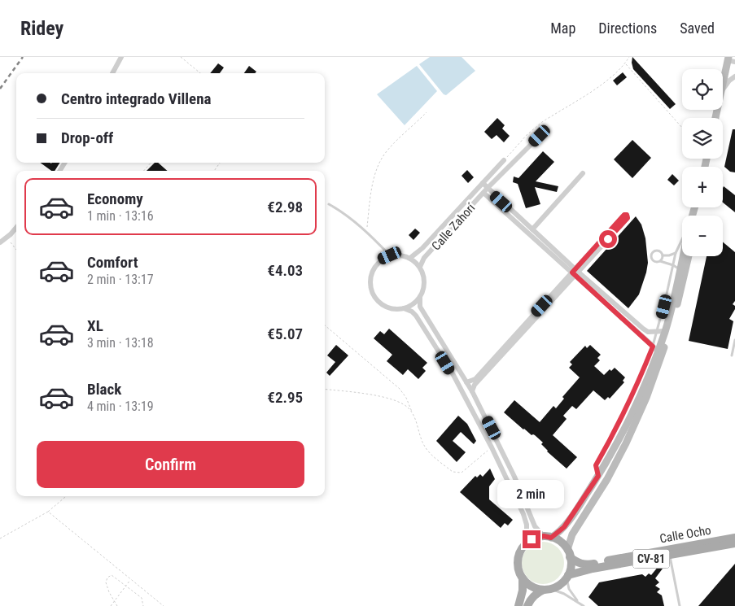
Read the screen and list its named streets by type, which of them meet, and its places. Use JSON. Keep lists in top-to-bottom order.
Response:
{
  "streets": {
    "main road": ["Calle Ocho", "CV-81"],
    "street": ["Calle Zahorí"]
  },
  "page": {
    "header": "Ridey",
    "nav": ["Map", "Directions", "Saved"],
    "map_buttons": ["+", "−"],
    "banner": ["Centro integrado Villena", "Drop-off"],
    "list": [
      {
        "name": "Economy",
        "note": "1 min · 13:16",
        "value": "€2.98"
      },
      {
        "name": "Comfort",
        "note": "2 min · 13:17",
        "value": "€4.03"
      },
      {
        "name": "XL",
        "note": "3 min · 13:18",
        "value": "€5.07"
      },
      {
        "name": "Black",
        "note": "4 min · 13:19",
        "value": "€2.95"
      }
    ],
    "buttons": "Confirm",
    "bubble": "2 min"
  }
}
